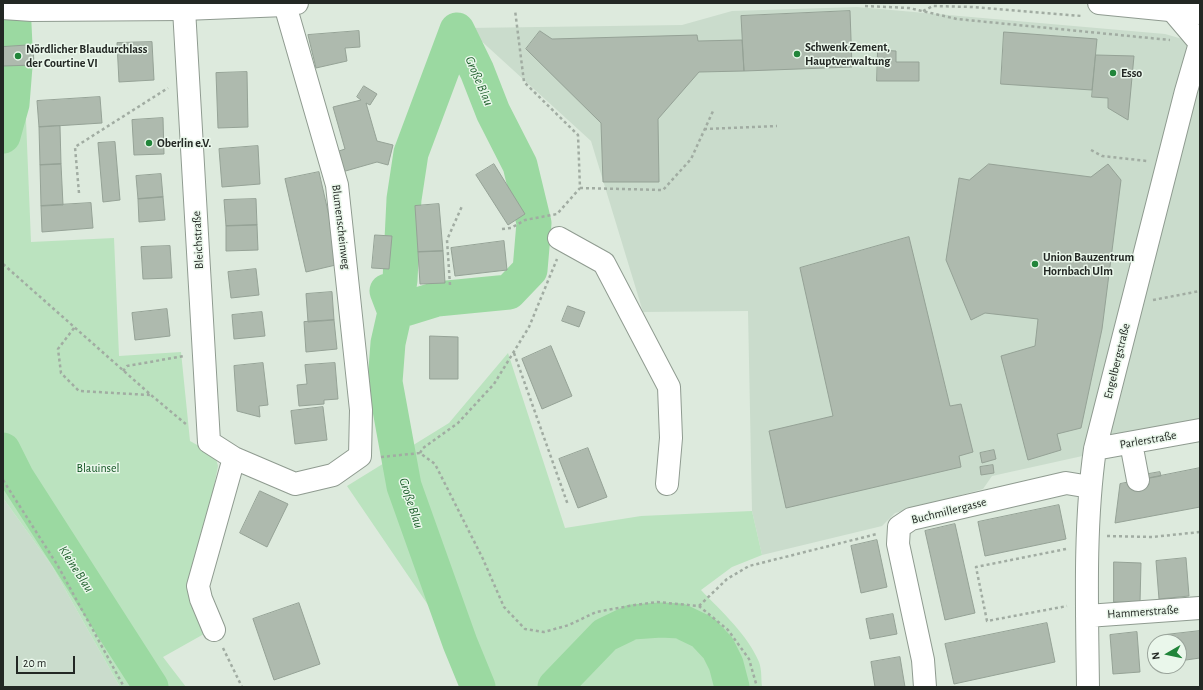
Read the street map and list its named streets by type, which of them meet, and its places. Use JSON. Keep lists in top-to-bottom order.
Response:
{
  "streets": {
    "main road": [
      "Blumenscheinweg",
      "Bleichstraße",
      "Engelbergstraße",
      "Parlerstraße",
      "Buchmillergasse",
      "Hammerstraße"
    ]
  },
  "crossings": [
    ["Engelbergstraße", "Parlerstraße"],
    ["Engelbergstraße", "Buchmillergasse"],
    ["Engelbergstraße", "Hammerstraße"]
  ],
  "water": ["Große Blau", "Kleine Blau"],
  "parks": ["Blauinsel"],
  "places": [
    "Schwenk Zement, Hauptverwaltung",
    "Nördlicher Blaudurchlass der Courtine VI",
    "Esso",
    "Oberlin e.V.",
    "Union Bauzentrum Hornbach Ulm"
  ],
  "scale_bar": "20 m",
  "north": "left"
}
